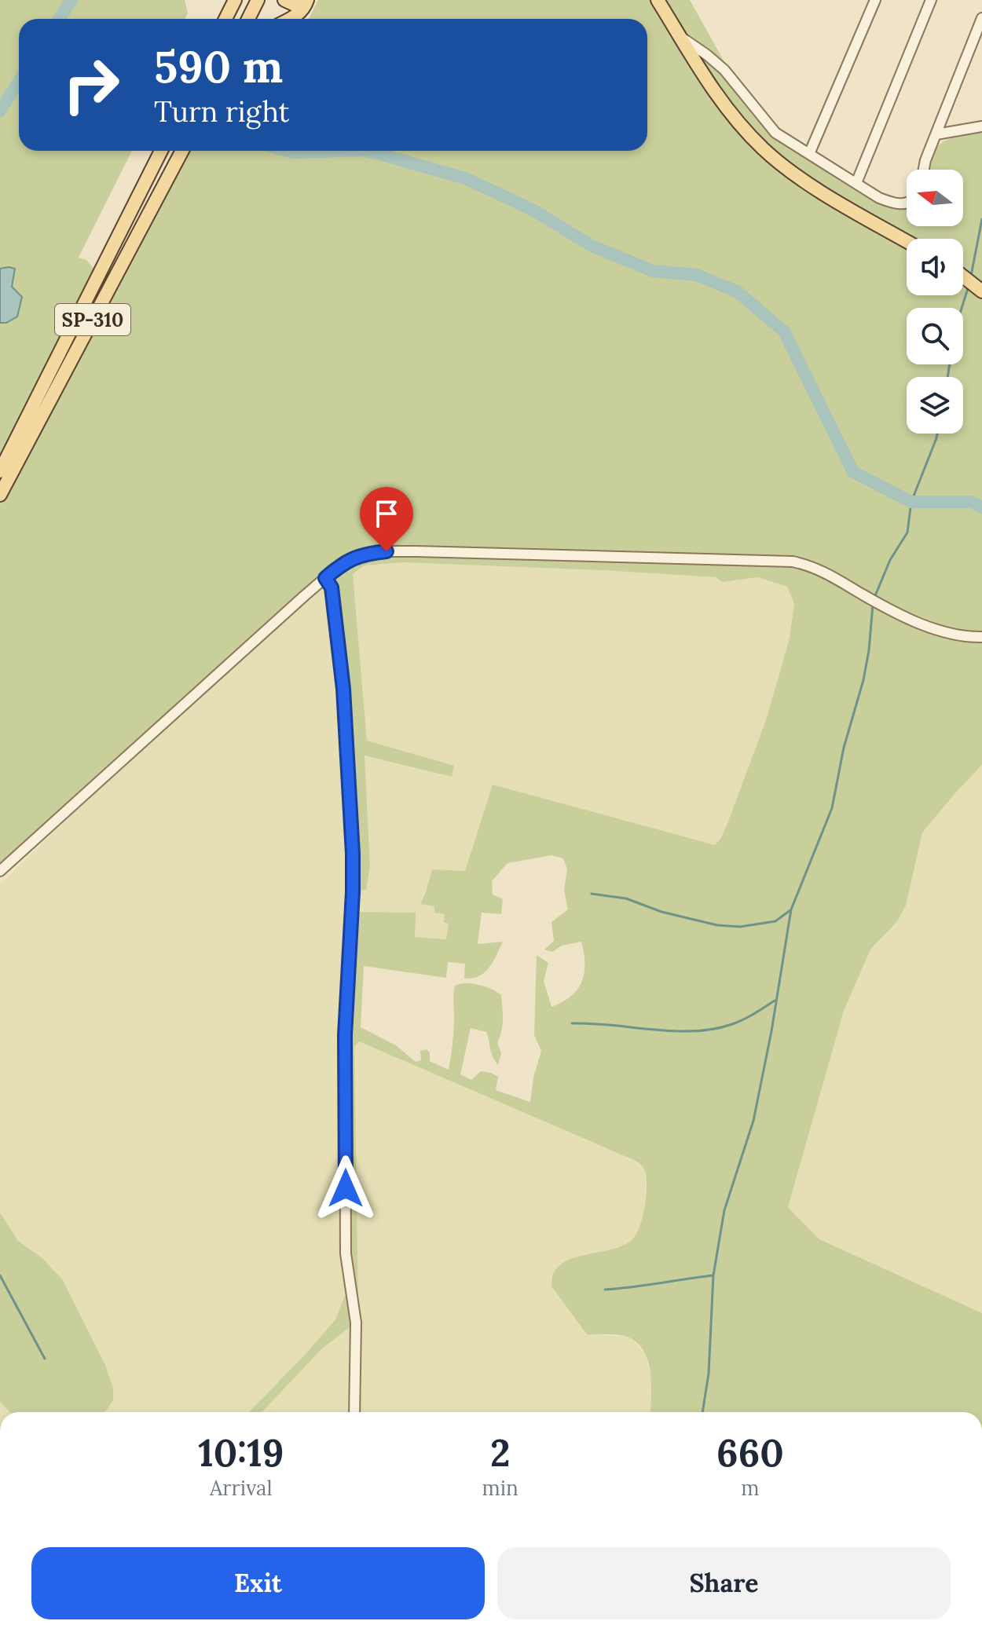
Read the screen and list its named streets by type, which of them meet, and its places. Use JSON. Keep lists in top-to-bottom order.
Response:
{
  "streets": {
    "main road": ["SP-310"]
  },
  "north": "left",
  "page": {
    "turn": ["590 m", "Turn right"],
    "eta": [
      "10:19",
      "Arrival",
      "2",
      "min",
      "660",
      "m"
    ],
    "buttons": ["Exit", "Share"]
  }
}
